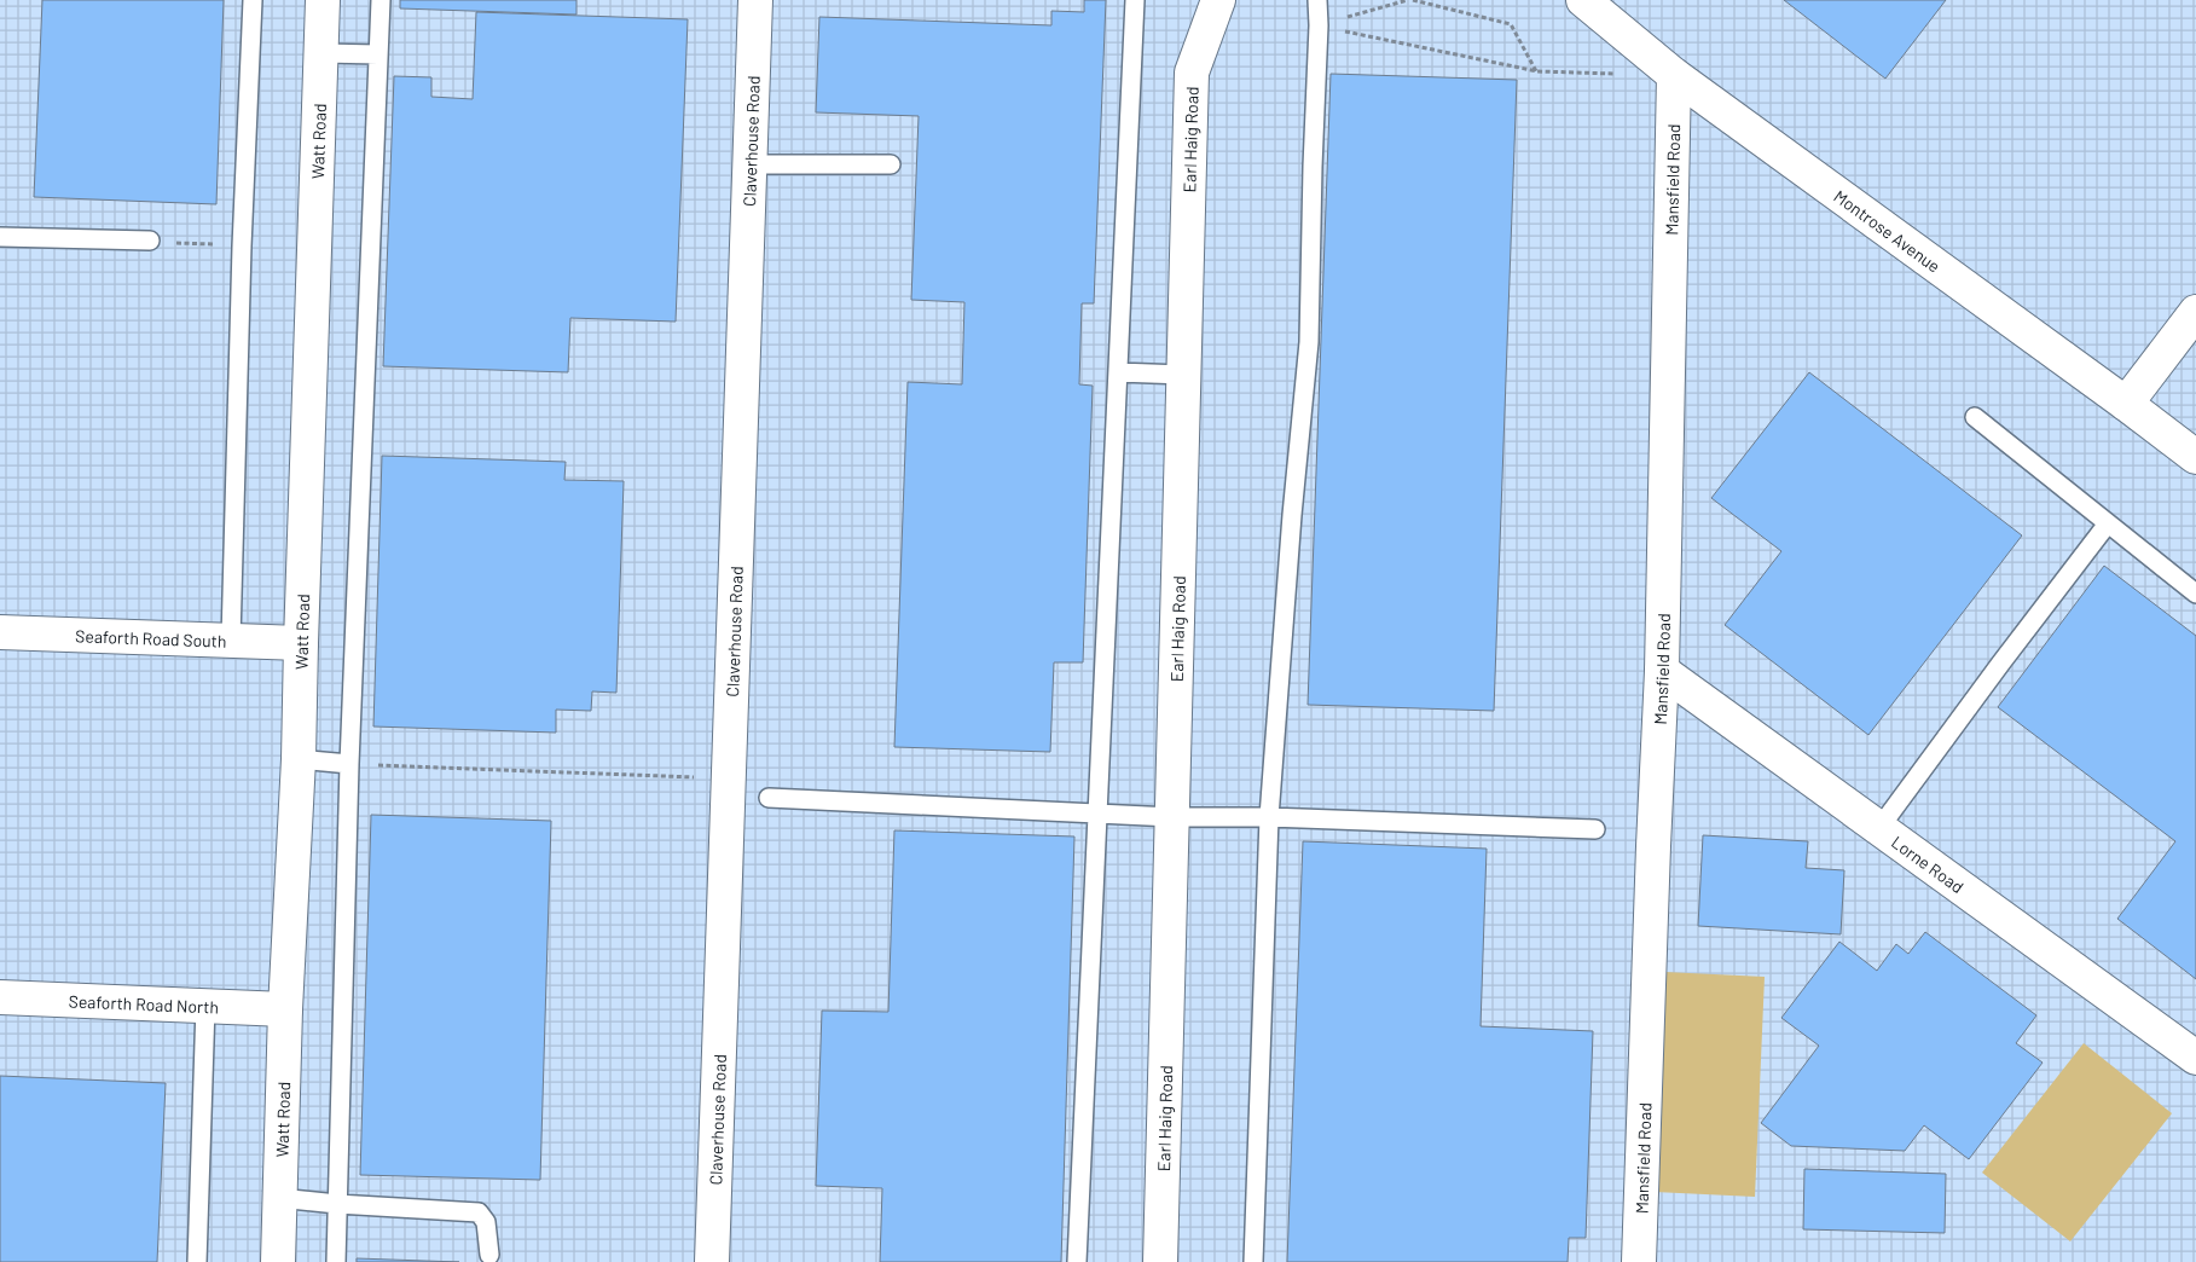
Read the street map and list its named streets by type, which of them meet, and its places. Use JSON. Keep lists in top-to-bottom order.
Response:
{
  "streets": {
    "street": [
      "Earl Haig Road",
      "Watt Road",
      "Claverhouse Road",
      "Mansfield Road",
      "Montrose Avenue",
      "Seaforth Road South",
      "Lorne Road",
      "Seaforth Road North"
    ]
  },
  "crossings": [
    ["Watt Road", "Seaforth Road South"],
    ["Watt Road", "Seaforth Road North"],
    ["Mansfield Road", "Montrose Avenue"],
    ["Mansfield Road", "Lorne Road"]
  ]
}
